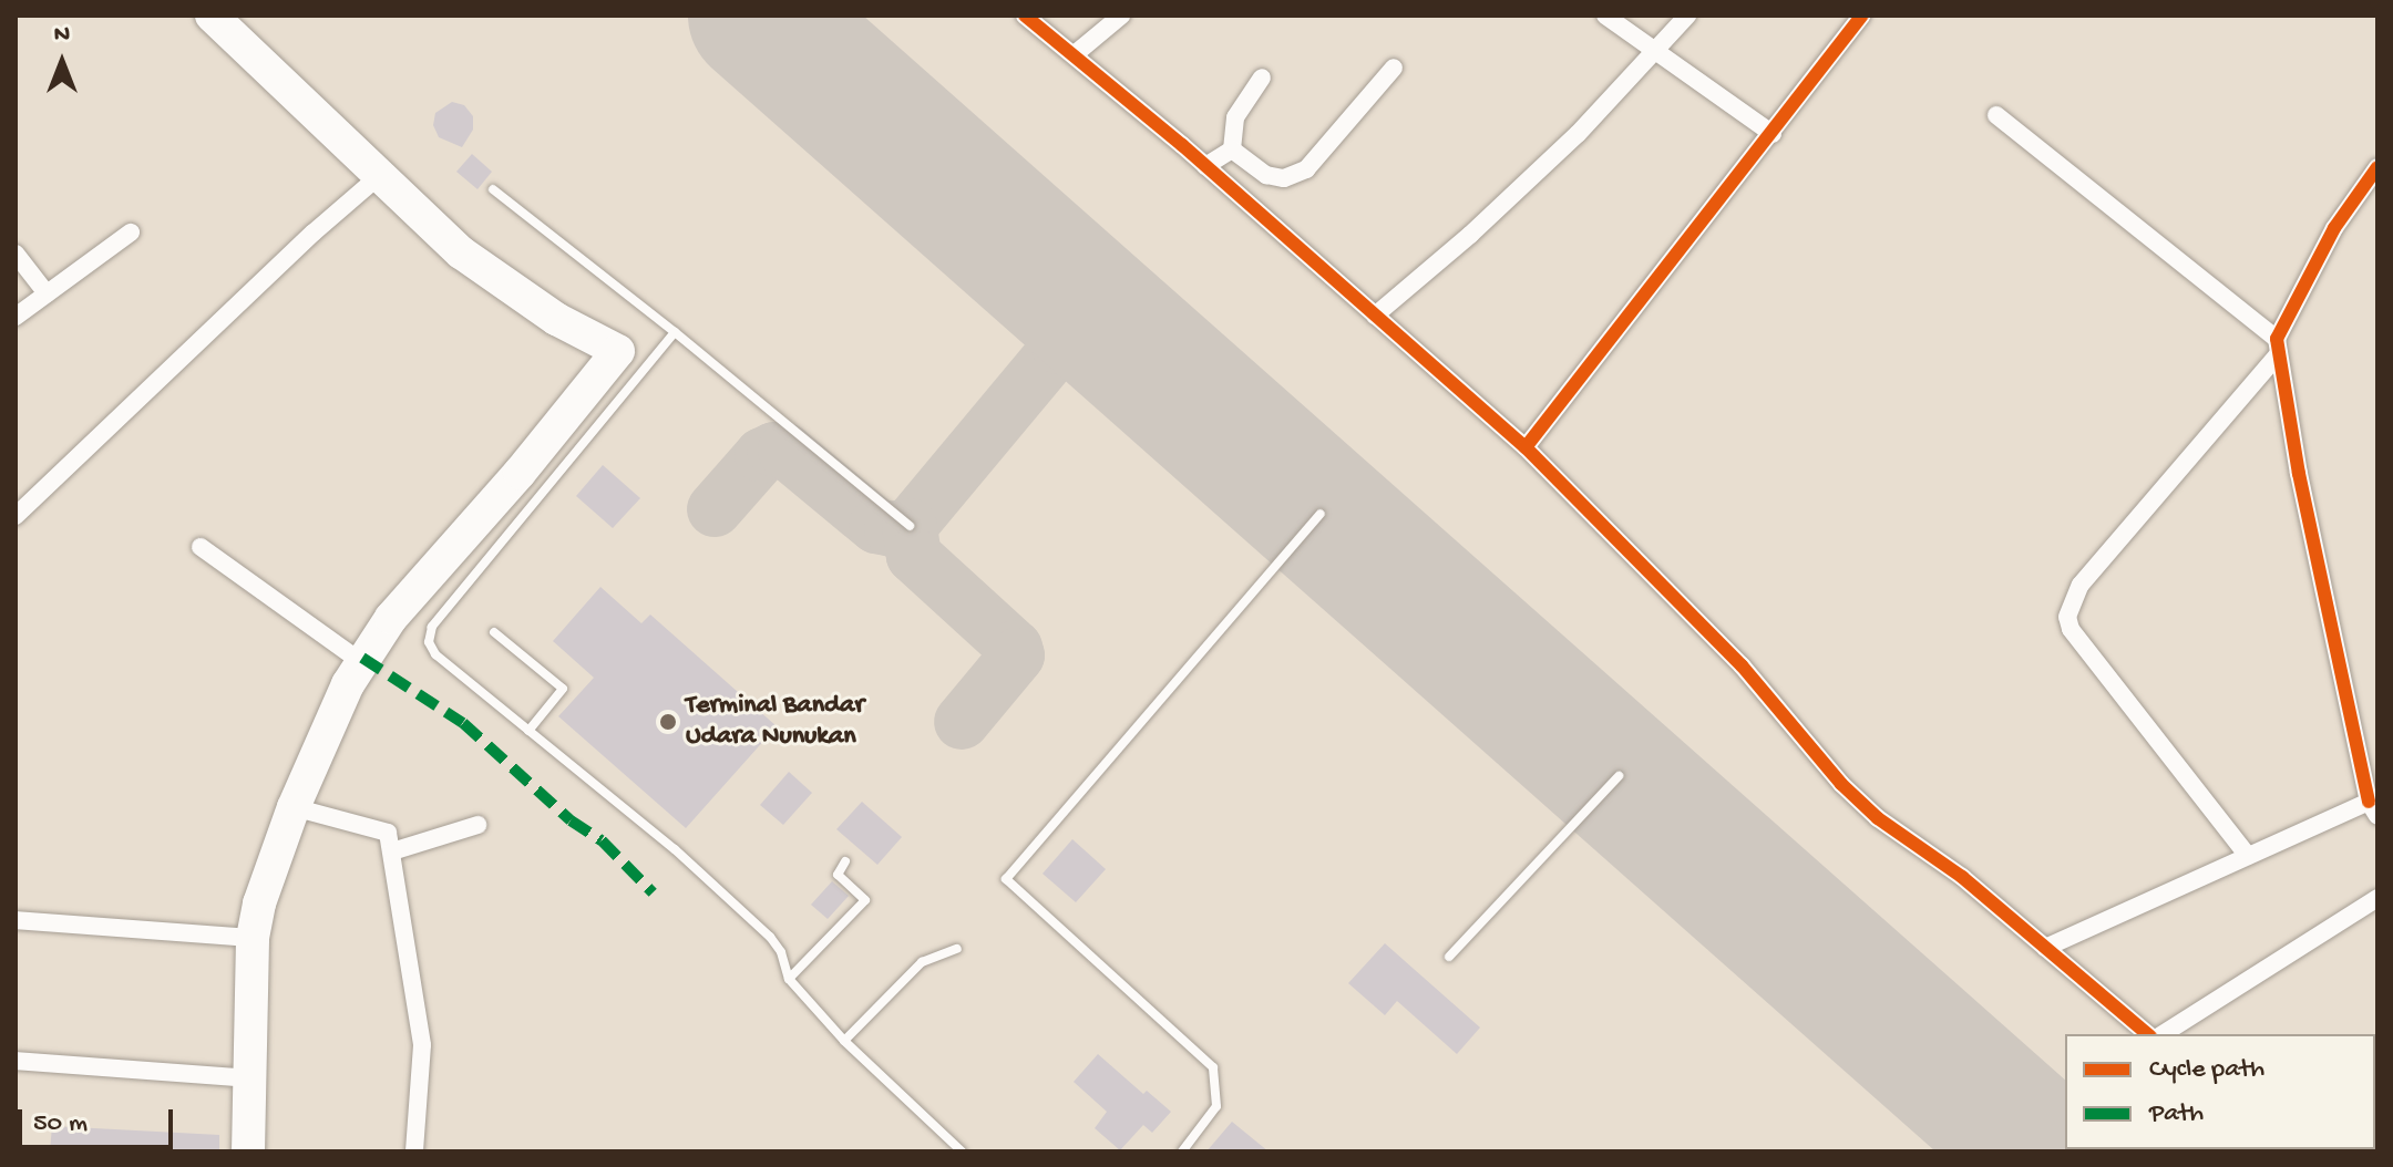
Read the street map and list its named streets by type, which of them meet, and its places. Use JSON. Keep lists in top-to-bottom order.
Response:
{
  "places": ["Terminal Bandar Udara Nunukan"],
  "legend": ["Cycle path", "Path"],
  "scale_bar": "50 m",
  "north": "top"
}
